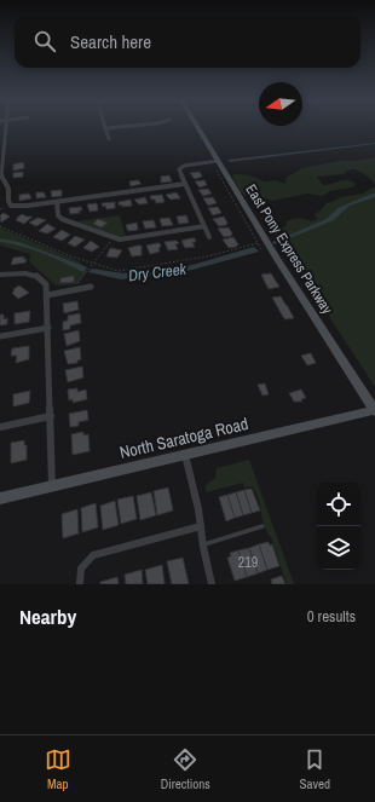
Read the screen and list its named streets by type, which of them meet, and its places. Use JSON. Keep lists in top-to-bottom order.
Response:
{
  "streets": {
    "street": ["East Pony Express Parkway", "North Saratoga Road"]
  },
  "crossings": [
    ["East Pony Express Parkway", "North Saratoga Road"]
  ],
  "water": ["Dry Creek"],
  "house_numbers": ["219"],
  "north": "left",
  "page": {
    "search": "Search here",
    "heading": ["Nearby", "0 results"],
    "nav": ["Map", "Directions", "Saved"]
  }
}
